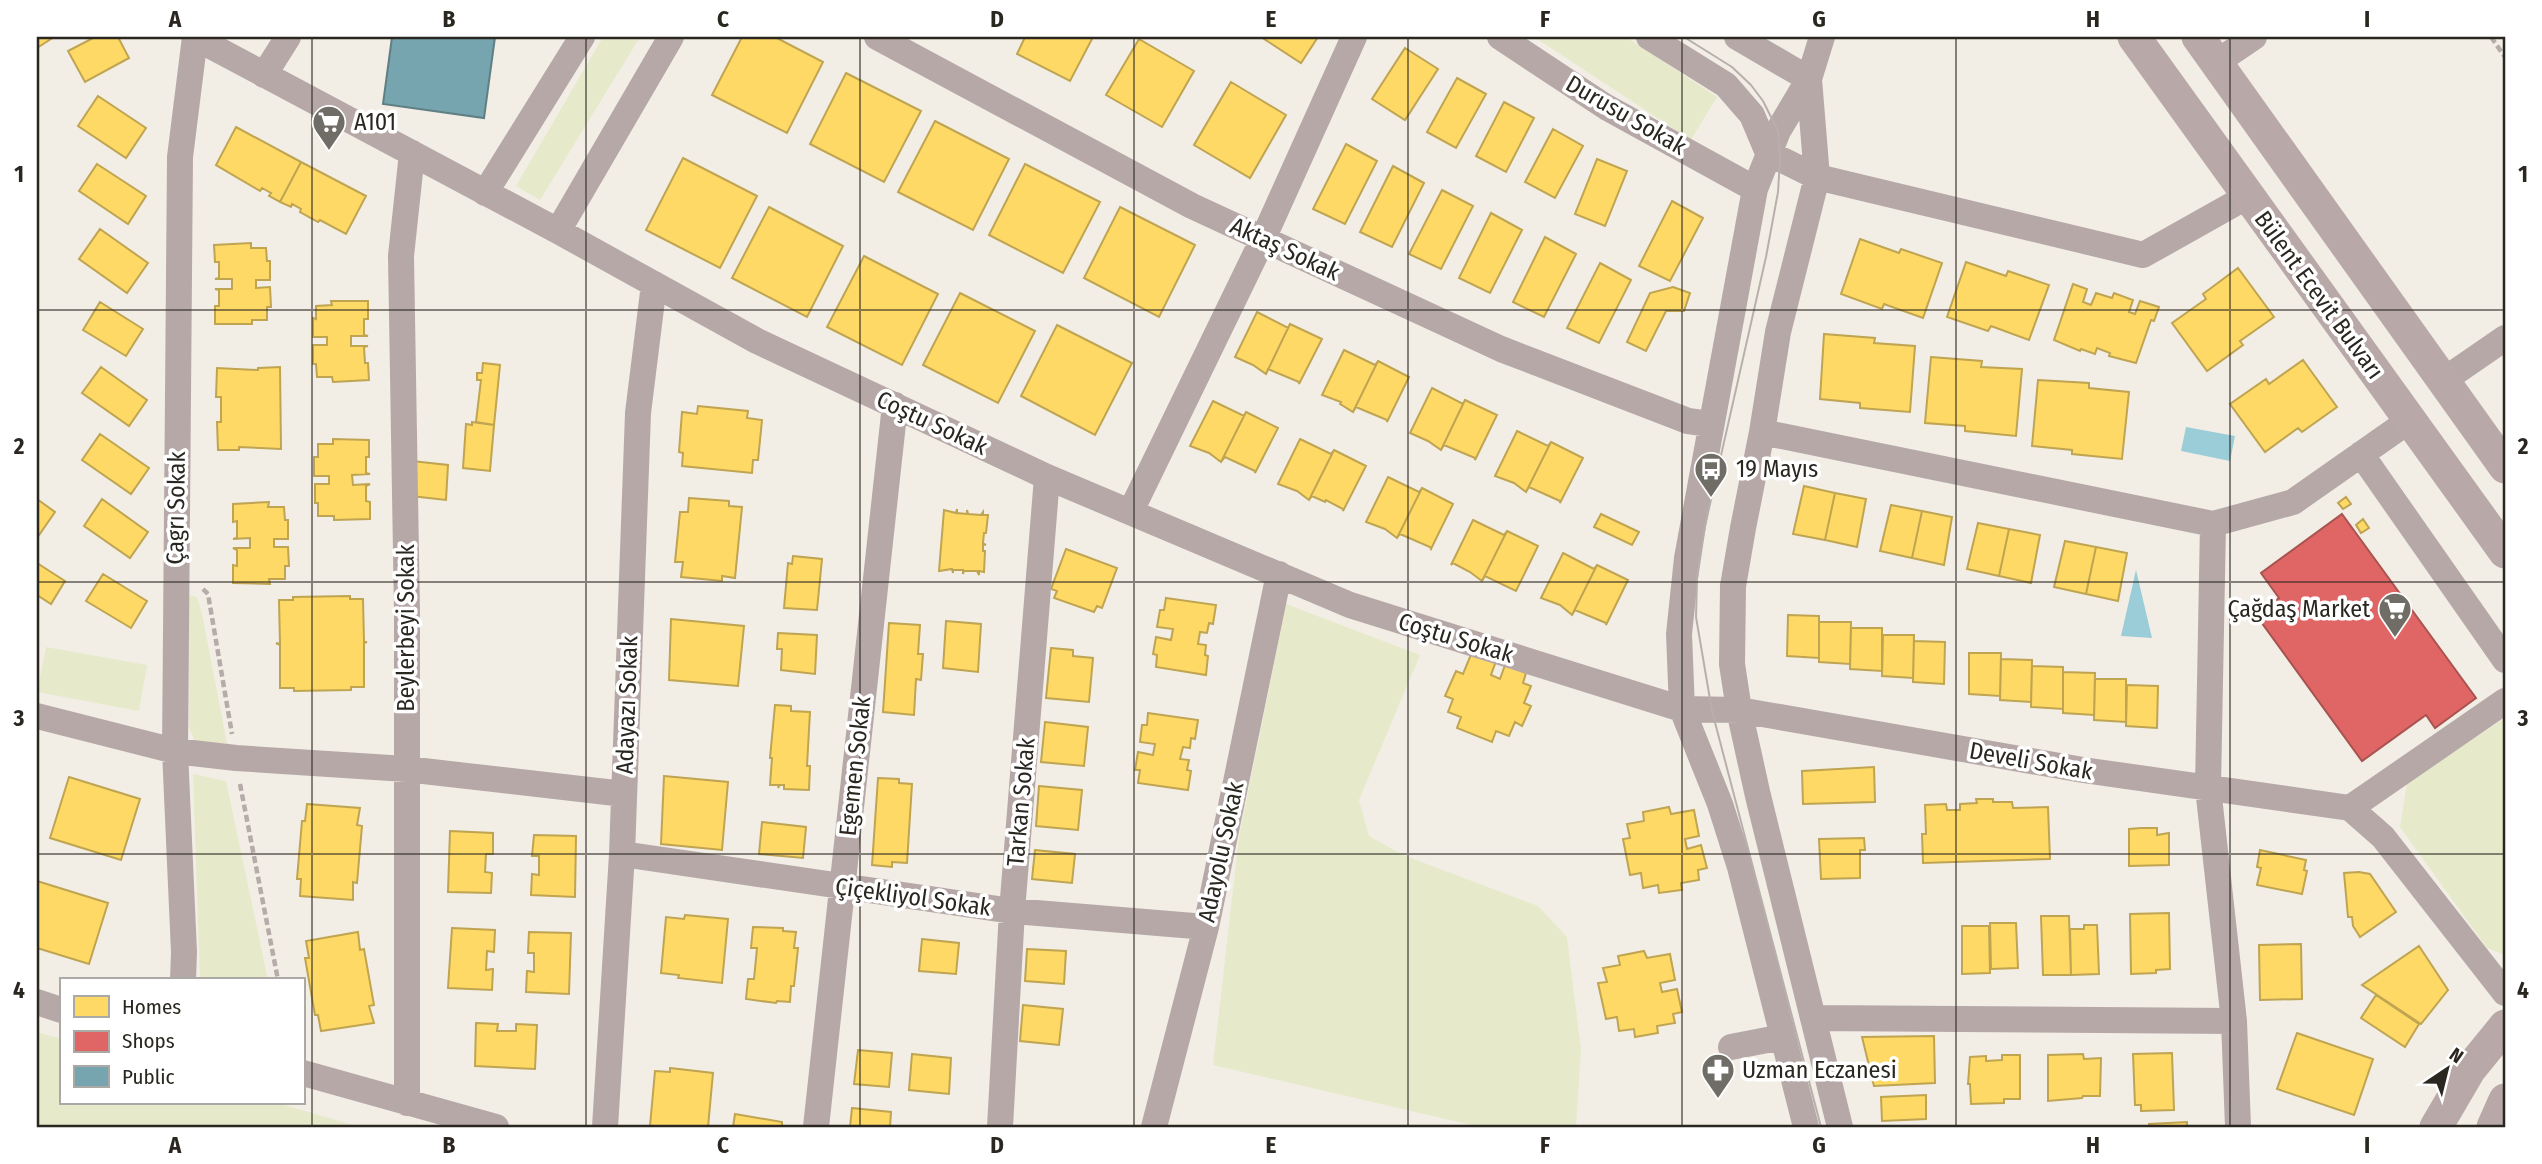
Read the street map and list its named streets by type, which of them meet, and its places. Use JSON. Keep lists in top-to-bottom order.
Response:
{
  "streets": {
    "main road": ["Bülent Ecevit Bulvarı"],
    "street": [
      "Durusu Sokak",
      "Aktaş Sokak",
      "Coştu Sokak",
      "Çagrı Sokak",
      "Beylerbeyi Sokak",
      "Adayazı Sokak",
      "Develi Sokak",
      "Egemen Sokak",
      "Tarkan Sokak",
      "Adayolu Sokak",
      "Çiçekliyol Sokak"
    ]
  },
  "crossings": [
    ["Coştu Sokak", "Çagrı Sokak"],
    ["Coştu Sokak", "Beylerbeyi Sokak"],
    ["Coştu Sokak", "Adayazı Sokak"],
    ["Coştu Sokak", "Develi Sokak"],
    ["Coştu Sokak", "Egemen Sokak"],
    ["Coştu Sokak", "Tarkan Sokak"],
    ["Coştu Sokak", "Adayolu Sokak"],
    ["Adayazı Sokak", "Çiçekliyol Sokak"],
    ["Egemen Sokak", "Çiçekliyol Sokak"],
    ["Tarkan Sokak", "Çiçekliyol Sokak"],
    ["Adayolu Sokak", "Çiçekliyol Sokak"]
  ],
  "places": {
    "supermarket": ["A101", "Çağdaş Market"],
    "bus stop": ["19 Mayıs"],
    "pharmacy": ["Uzman Eczanesi"]
  },
  "legend": ["Homes", "Shops", "Public"],
  "north": "top right",
  "grid": {
    "columns": [
      "A",
      "B",
      "C",
      "D",
      "E",
      "F",
      "G",
      "H",
      "I"
    ],
    "rows": [
      "1",
      "2",
      "3",
      "4"
    ]
  }
}
